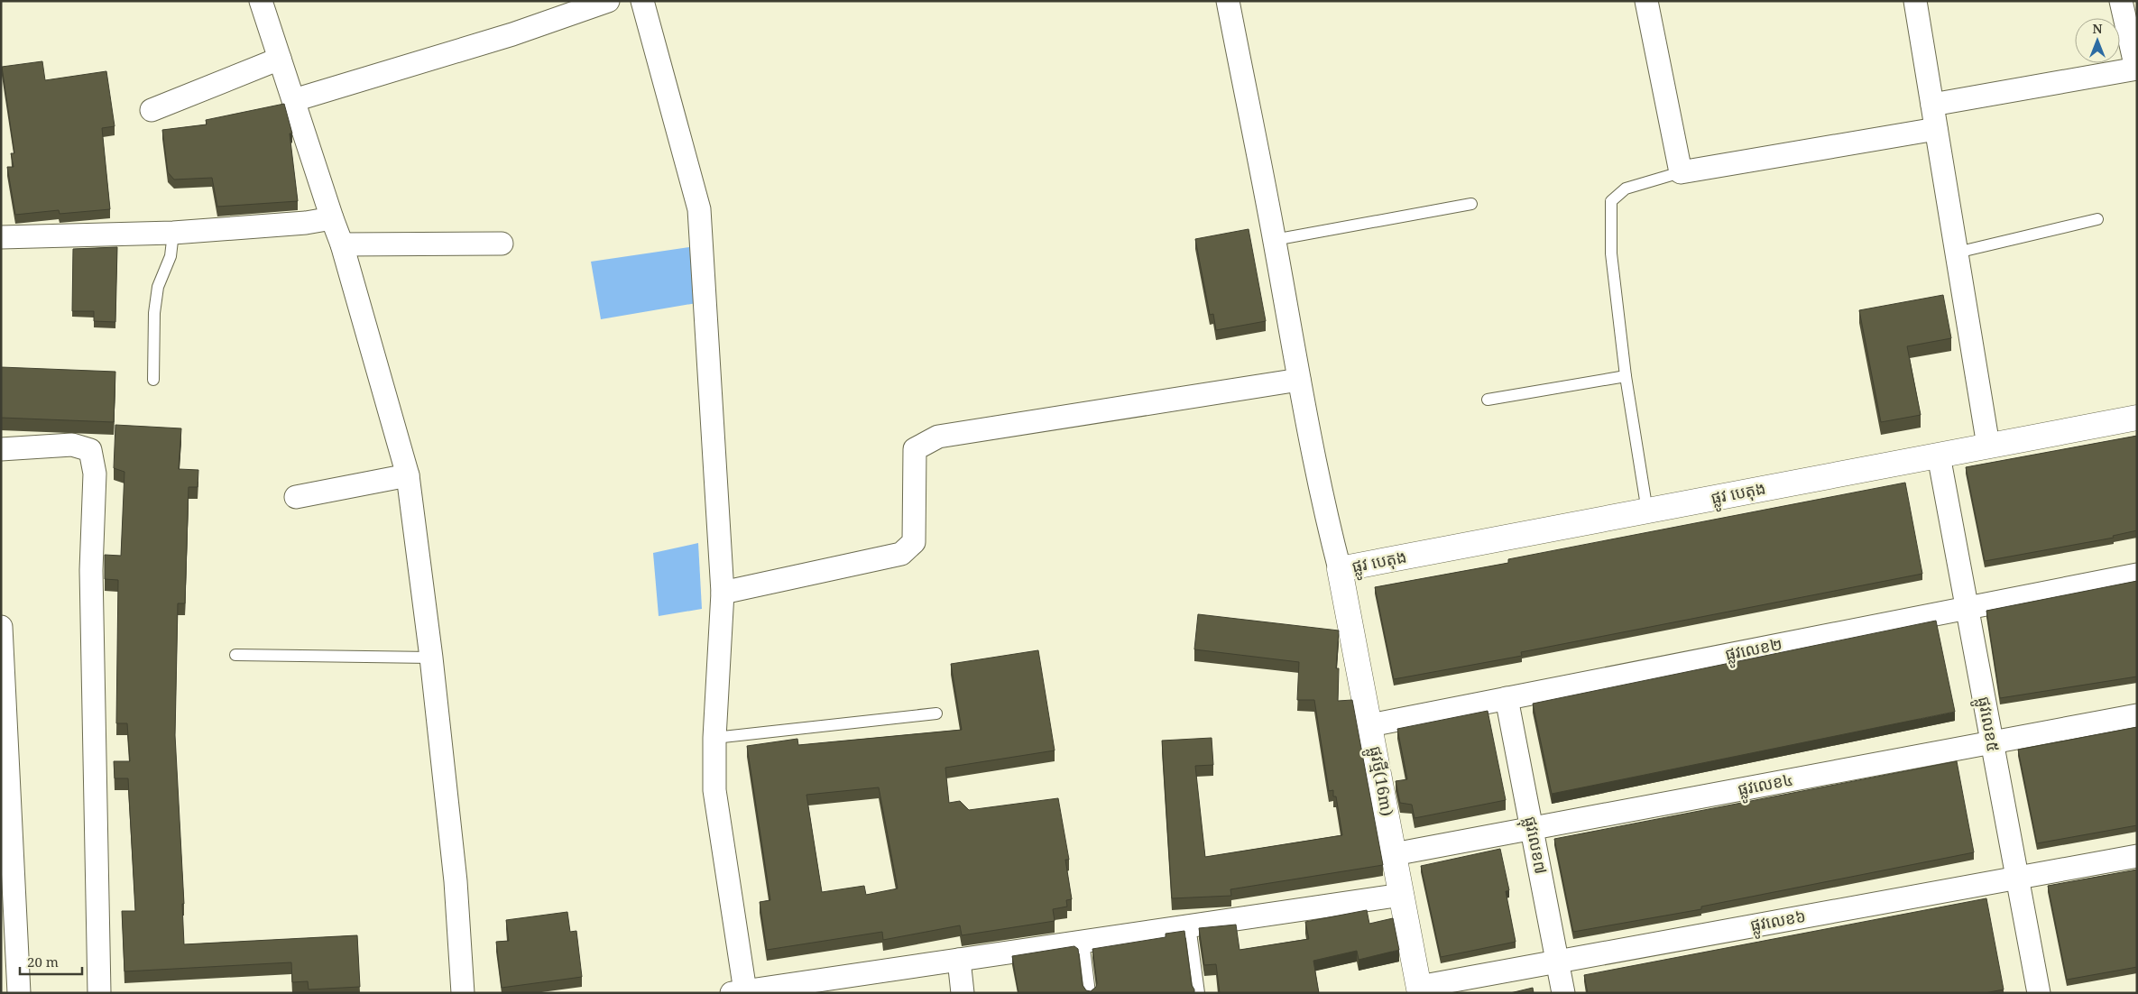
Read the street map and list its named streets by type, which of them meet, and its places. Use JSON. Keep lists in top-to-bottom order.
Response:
{
  "streets": {
    "street": [
      "ផ្លូវ បេតុង",
      "ផ្លូវលេខ២",
      "ផ្លូវលេខ៥",
      "ផ្លូវថ្មី(16m)",
      "ផ្លូវលេខ៤",
      "ផ្លុវលេខ៧",
      "ផ្លូវលេខ៦"
    ]
  },
  "crossings": [
    ["ផ្លូវ បេតុង", "ផ្លូវលេខ៥"],
    ["ផ្លូវ បេតុង", "ផ្លូវថ្មី(16m)"],
    ["ផ្លូវលេខ២", "ផ្លូវលេខ៥"],
    ["ផ្លូវលេខ២", "ផ្លូវថ្មី(16m)"],
    ["ផ្លូវលេខ២", "ផ្លុវលេខ៧"],
    ["ផ្លូវលេខ៥", "ផ្លូវលេខ៤"],
    ["ផ្លូវលេខ៥", "ផ្លូវលេខ៦"],
    ["ផ្លូវថ្មី(16m)", "ផ្លូវលេខ៤"],
    ["ផ្លូវថ្មី(16m)", "ផ្លូវលេខ៦"],
    ["ផ្លូវលេខ៤", "ផ្លុវលេខ៧"],
    ["ផ្លុវលេខ៧", "ផ្លូវលេខ៦"]
  ],
  "scale_bar": "20 m",
  "north": "top"
}
